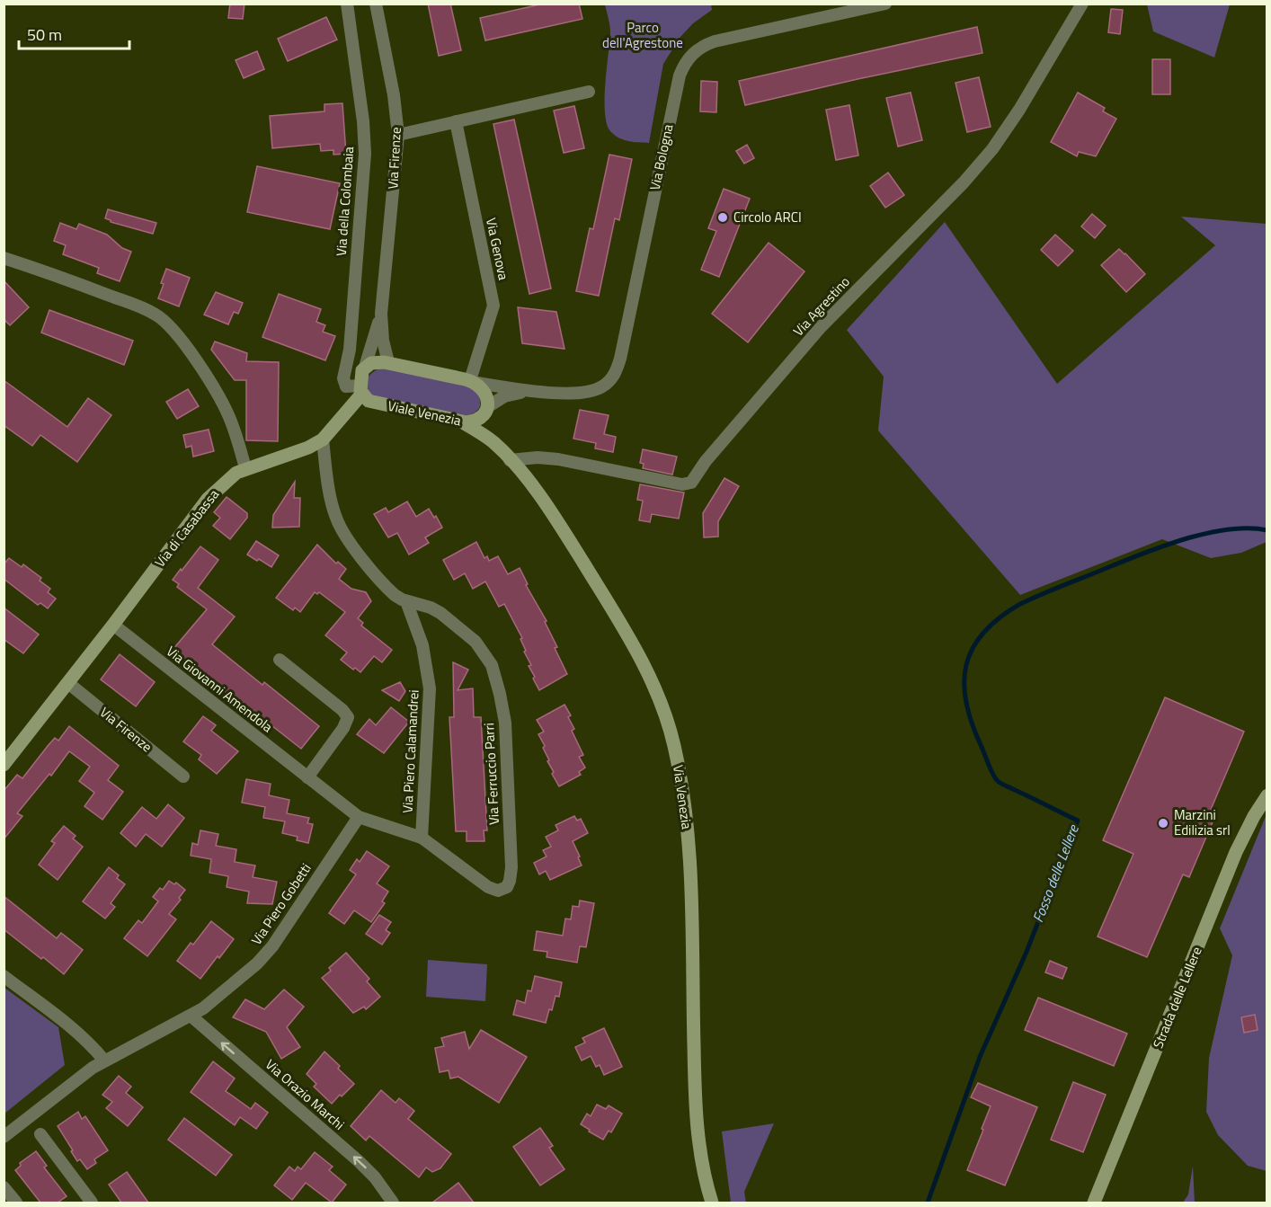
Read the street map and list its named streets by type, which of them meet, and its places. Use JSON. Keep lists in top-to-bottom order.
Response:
{
  "streets": {
    "street": [
      "Via Bologna",
      "Via Firenze",
      "Via della Colombaia",
      "Via Genova",
      "Via Agrestino",
      "Viale Venezia",
      "Via di Casabassa",
      "Via Giovanni Amendola",
      "Via Piero Calamandrei",
      "Via Ferruccio Parri",
      "Via Venezia",
      "Via Piero Gobetti",
      "Strada delle Lellere",
      "Via Orazio Marchi"
    ]
  },
  "crossings": [
    ["Via Bologna", "Via Firenze"],
    ["Via Bologna", "Via Genova"],
    ["Via Bologna", "Viale Venezia"],
    ["Via Bologna", "Via Venezia"],
    ["Via Firenze", "Via della Colombaia"],
    ["Via Firenze", "Viale Venezia"],
    ["Via Firenze", "Via di Casabassa"],
    ["Via della Colombaia", "Viale Venezia"],
    ["Via Agrestino", "Via Venezia"],
    ["Viale Venezia", "Via Venezia"],
    ["Via di Casabassa", "Via Giovanni Amendola"],
    ["Via Giovanni Amendola", "Via Piero Calamandrei"],
    ["Via Giovanni Amendola", "Via Piero Gobetti"],
    ["Via Piero Calamandrei", "Via Ferruccio Parri"],
    ["Via Piero Calamandrei", "Via Piero Gobetti"],
    ["Via Piero Gobetti", "Via Orazio Marchi"]
  ],
  "one_way": ["Via Orazio Marchi"],
  "water": ["Fosso delle Lellere"],
  "parks": ["Parco dell'Agrestone"],
  "places": ["Circolo ARCI", "Marzini Edilizia srl"],
  "scale_bar": "50 m"
}
